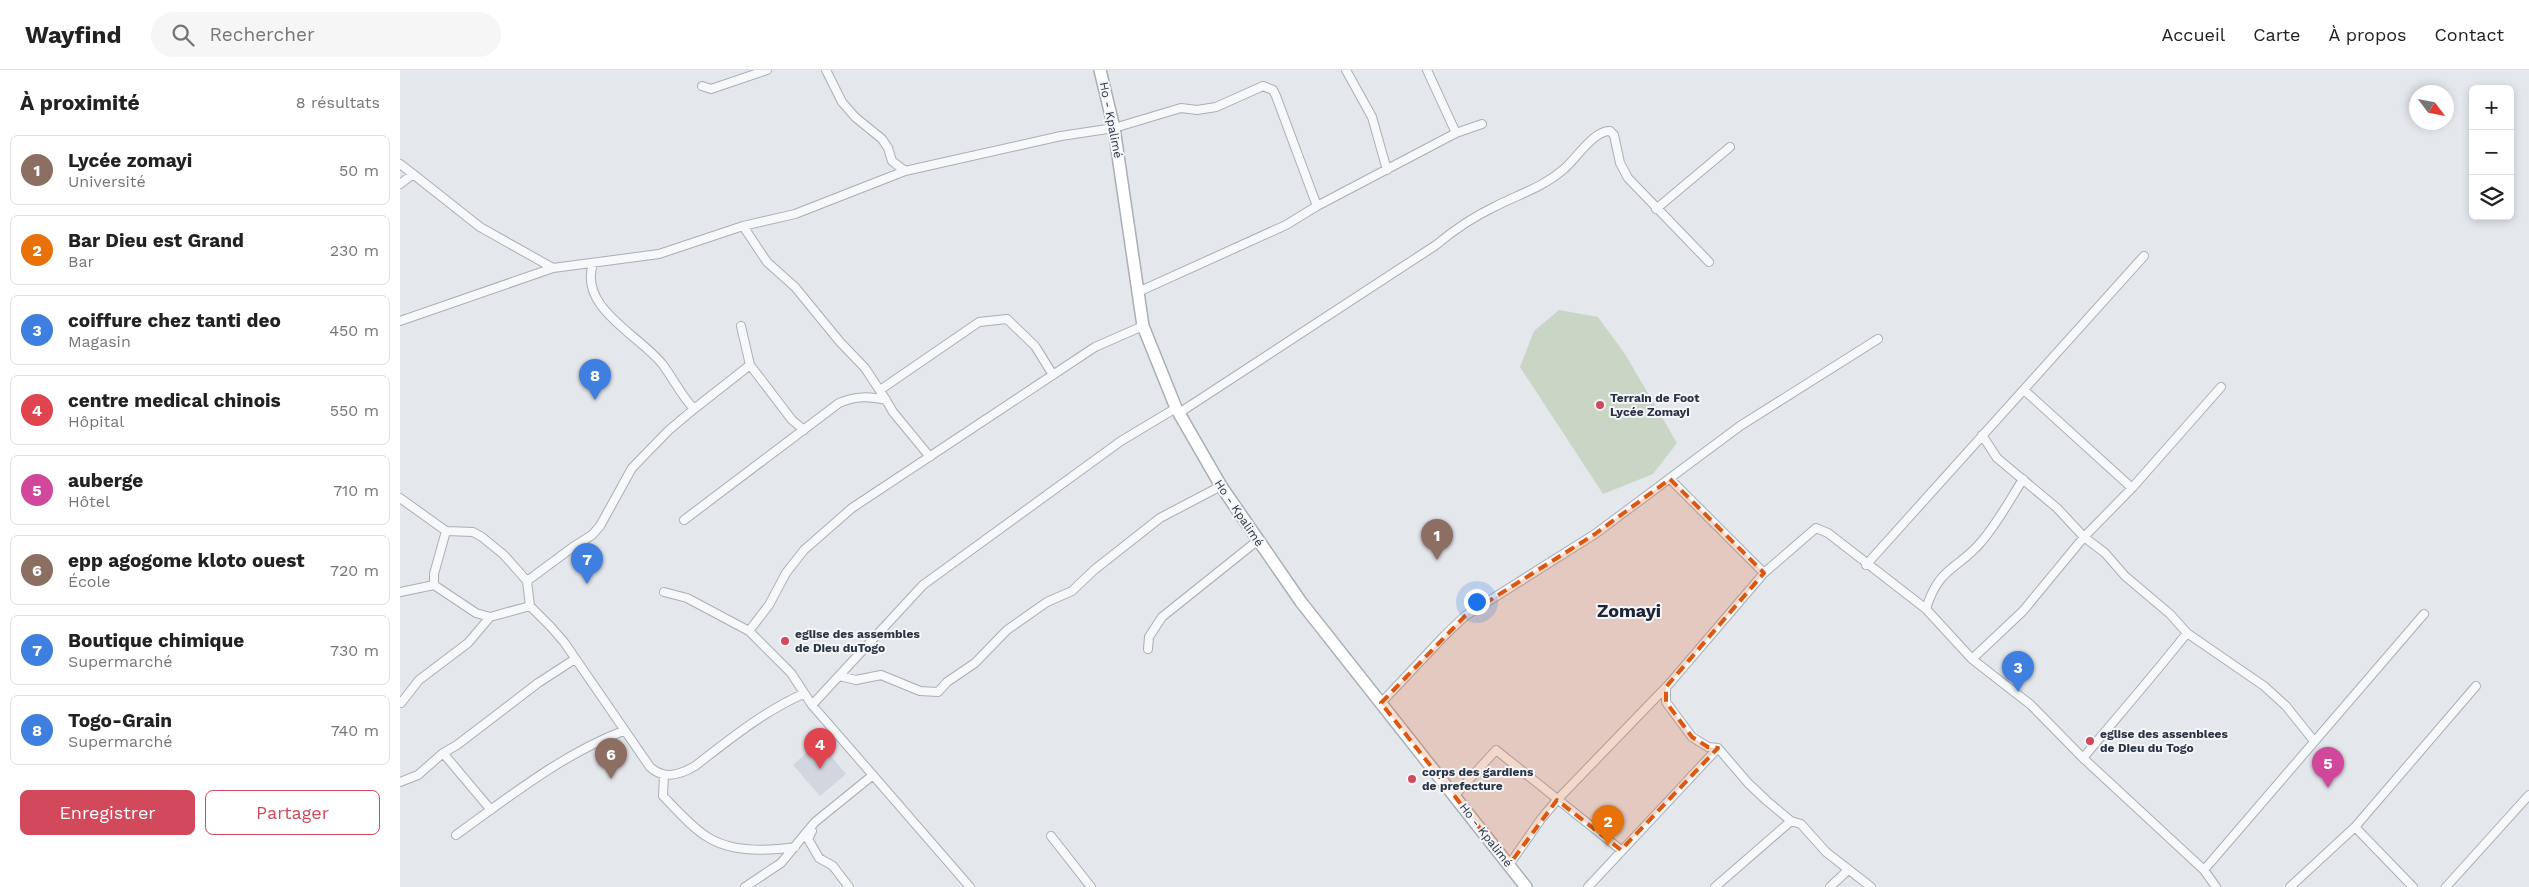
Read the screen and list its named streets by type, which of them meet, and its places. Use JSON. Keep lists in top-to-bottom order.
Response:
{
  "streets": {
    "main road": ["Ho - Kpalimé"]
  },
  "districts": ["Zomayi"],
  "places": [
    "Terrain de Foot Lycée Zomayi",
    "eglise des assembles de Dieu duTogo",
    "eglise des assenblees de Dieu du Togo",
    "corps des gardiens de prefecture"
  ],
  "north": "bottom right",
  "page": {
    "header": "Wayfind",
    "search": "Rechercher",
    "nav": [
      "Accueil",
      "Carte",
      "À propos",
      "Contact"
    ],
    "heading": ["À proximité", "8 résultats"],
    "map_buttons": ["+", "−"],
    "list": [
      {
        "mark": "1",
        "name": "Lycée zomayi",
        "note": "Université",
        "value": "50 m"
      },
      {
        "mark": "2",
        "name": "Bar Dieu est Grand",
        "note": "Bar",
        "value": "230 m"
      },
      {
        "mark": "3",
        "name": "coiffure chez tanti deo",
        "note": "Magasin",
        "value": "450 m"
      },
      {
        "mark": "4",
        "name": "centre medical chinois",
        "note": "Hôpital",
        "value": "550 m"
      },
      {
        "mark": "5",
        "name": "auberge",
        "note": "Hôtel",
        "value": "710 m"
      },
      {
        "mark": "6",
        "name": "epp agogome kloto ouest",
        "note": "École",
        "value": "720 m"
      },
      {
        "mark": "7",
        "name": "Boutique chimique",
        "note": "Supermarché",
        "value": "730 m"
      },
      {
        "mark": "8",
        "name": "Togo-Grain",
        "note": "Supermarché",
        "value": "740 m"
      }
    ],
    "pins": [
      "8",
      "1",
      "7",
      "3",
      "4",
      "6",
      "5",
      "2"
    ],
    "buttons": ["Enregistrer", "Partager"]
  }
}
